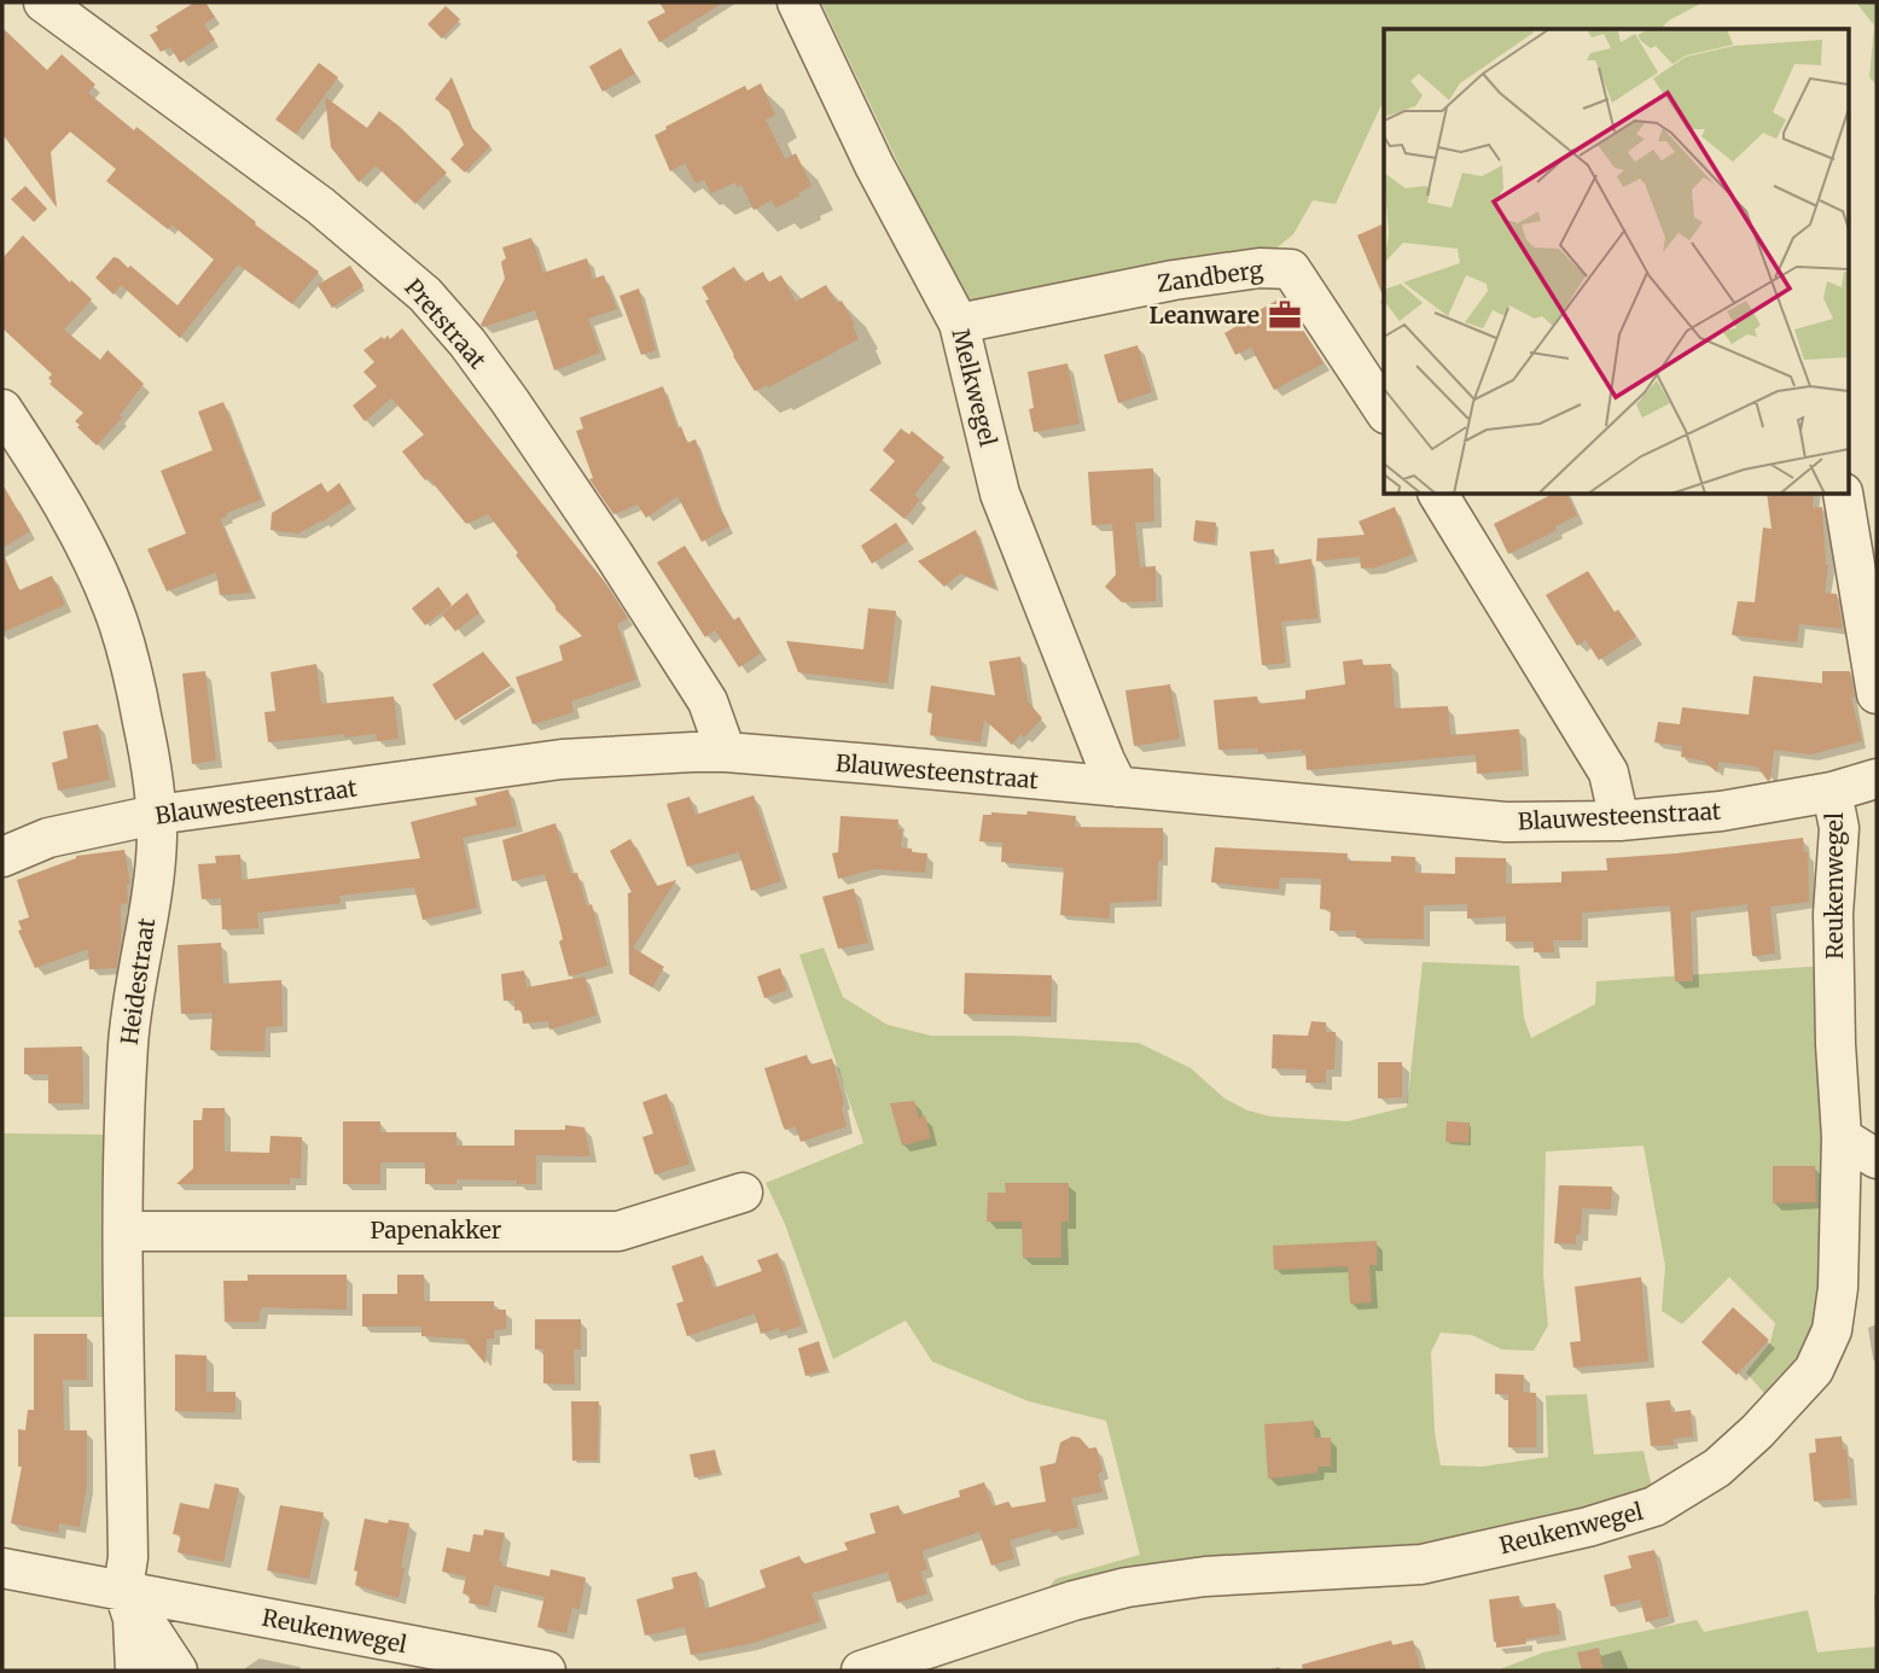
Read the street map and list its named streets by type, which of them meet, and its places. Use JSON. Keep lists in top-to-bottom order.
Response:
{
  "streets": {
    "street": [
      "Zandberg",
      "Pretstraat",
      "Melkwegel",
      "Blauwesteenstraat",
      "Reukenwegel",
      "Heidestraat",
      "Papenakker"
    ]
  },
  "crossings": [
    ["Zandberg", "Melkwegel"],
    ["Pretstraat", "Blauwesteenstraat"],
    ["Melkwegel", "Blauwesteenstraat"],
    ["Blauwesteenstraat", "Reukenwegel"],
    ["Blauwesteenstraat", "Heidestraat"],
    ["Reukenwegel", "Heidestraat"],
    ["Heidestraat", "Papenakker"]
  ],
  "places": {
    "office": ["Leanware"]
  }
}
